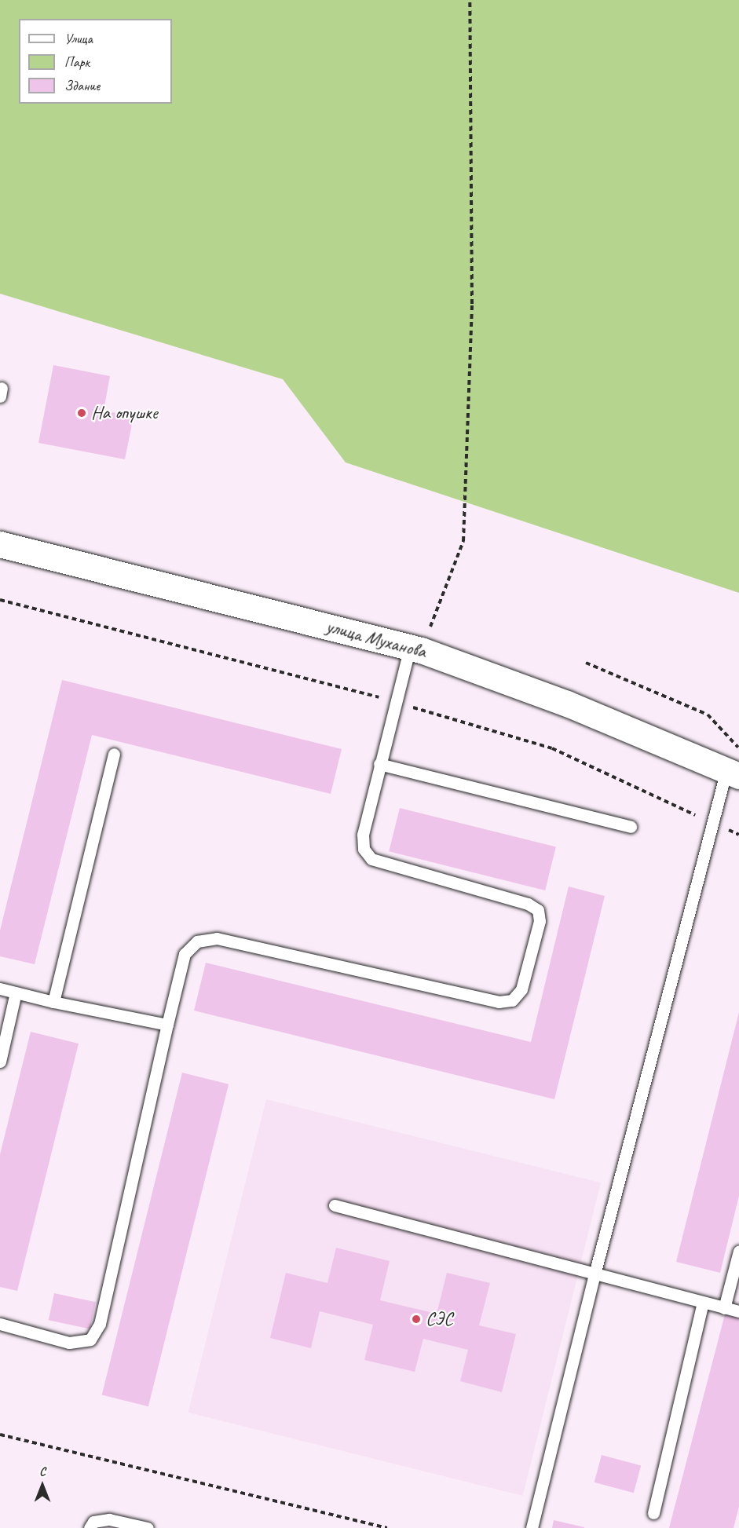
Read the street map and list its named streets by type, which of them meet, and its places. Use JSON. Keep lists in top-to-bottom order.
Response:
{
  "streets": {
    "street": ["улица Муханова"]
  },
  "places": ["На опушке", "СЭС"],
  "legend": ["Улица", "Парк", "Здание"],
  "north": "top"
}
